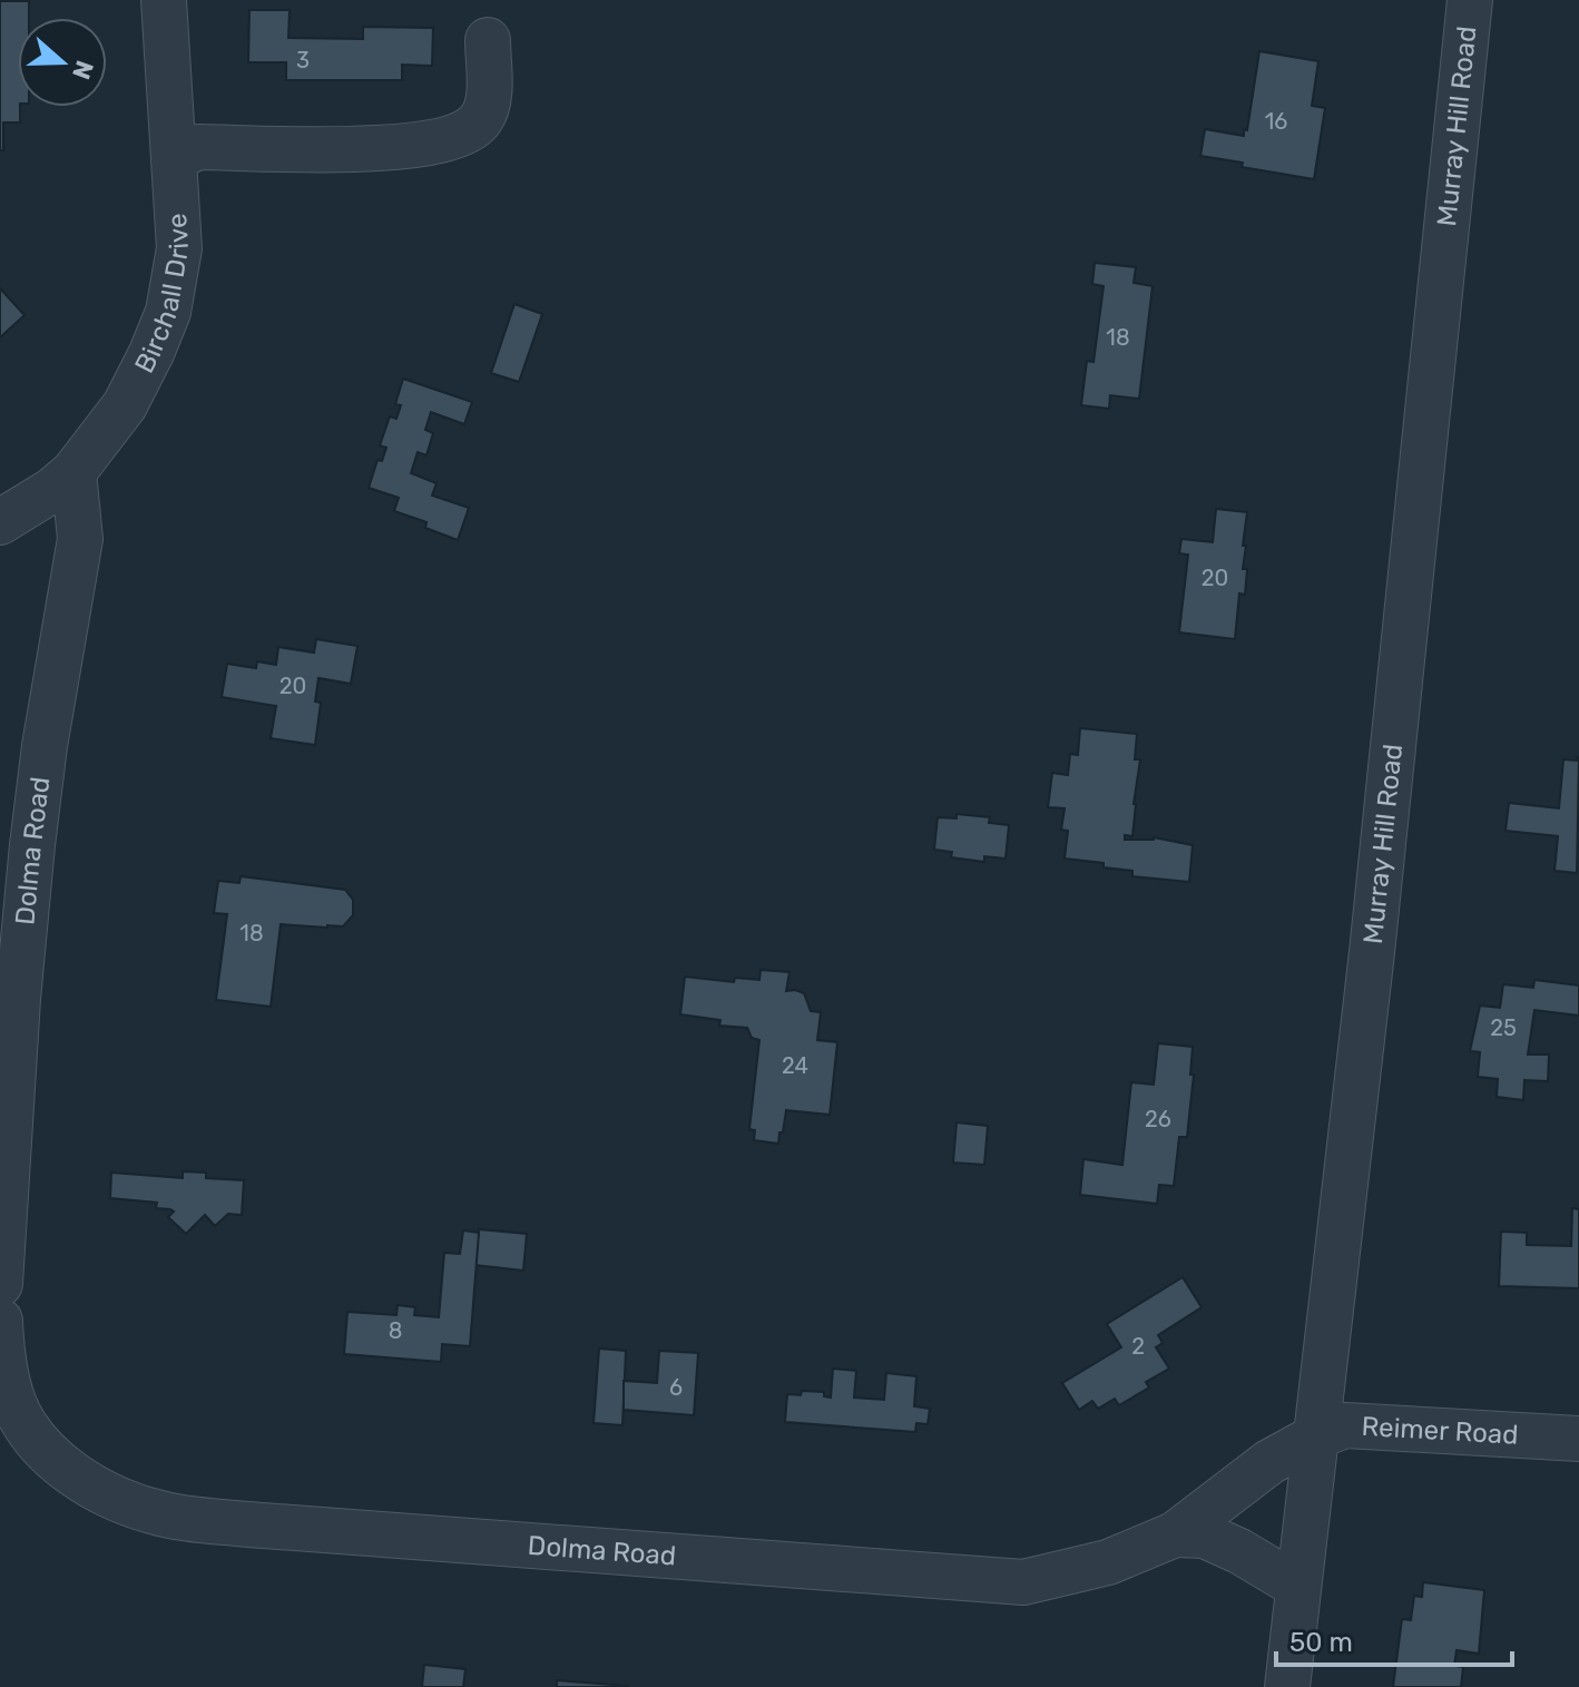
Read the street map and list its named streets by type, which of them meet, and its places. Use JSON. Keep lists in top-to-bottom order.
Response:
{
  "streets": {
    "street": [
      "Murray Hill Road",
      "Birchall Drive",
      "Dolma Road",
      "Reimer Road"
    ]
  },
  "crossings": [
    ["Murray Hill Road", "Reimer Road"],
    ["Birchall Drive", "Dolma Road"],
    ["Dolma Road", "Reimer Road"]
  ],
  "house_numbers": [
    "3",
    "16",
    "18",
    "20",
    "20",
    "18",
    "25",
    "24",
    "26",
    "8",
    "2",
    "6"
  ],
  "scale_bar": "50 m",
  "north": "right"
}
